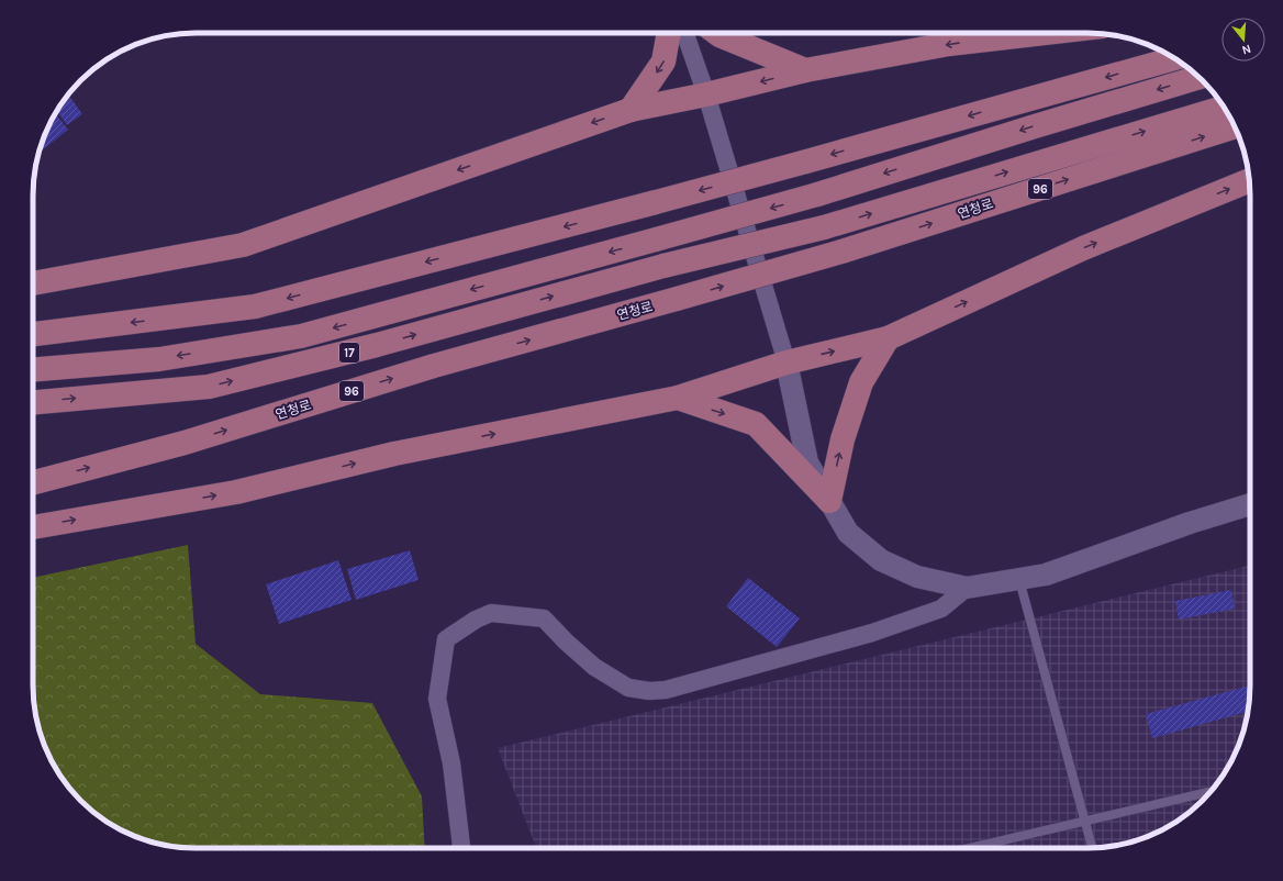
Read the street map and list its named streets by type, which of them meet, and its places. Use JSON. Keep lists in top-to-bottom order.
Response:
{
  "streets": {
    "highway": ["96", "연청로", "17"]
  },
  "north": "bottom"
}
